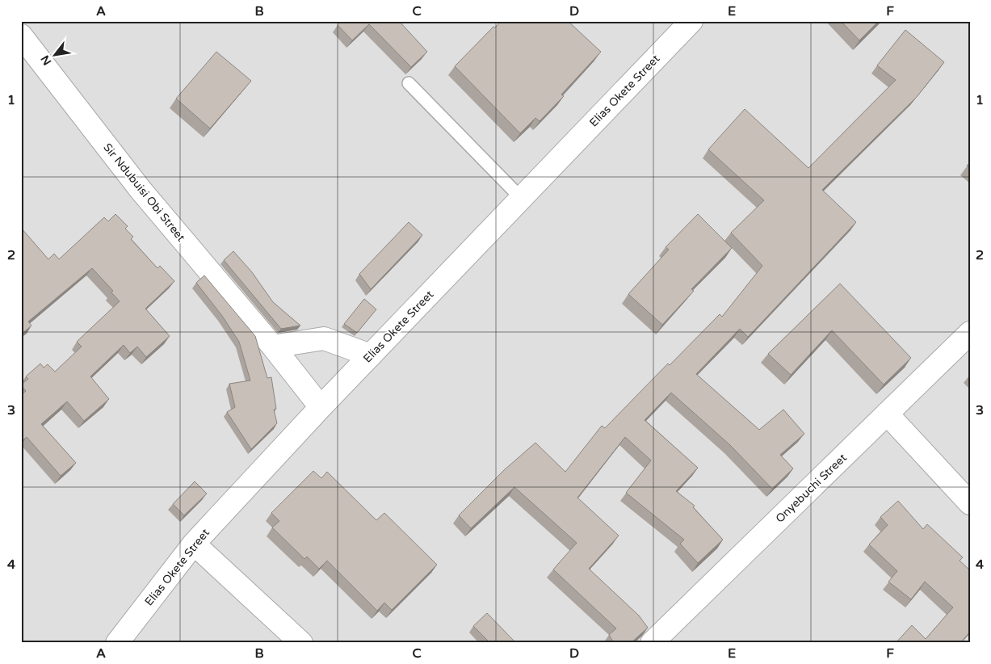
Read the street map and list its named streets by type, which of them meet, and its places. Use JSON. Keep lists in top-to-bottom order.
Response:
{
  "streets": {
    "street": ["Elias Okete Street", "Sir Ndubuisi Obi Street", "Onyebuchi Street"]
  },
  "crossings": [
    ["Elias Okete Street", "Sir Ndubuisi Obi Street"]
  ],
  "north": "bottom left",
  "grid": {
    "columns": [
      "A",
      "B",
      "C",
      "D",
      "E",
      "F"
    ],
    "rows": [
      "1",
      "2",
      "3",
      "4"
    ]
  }
}
